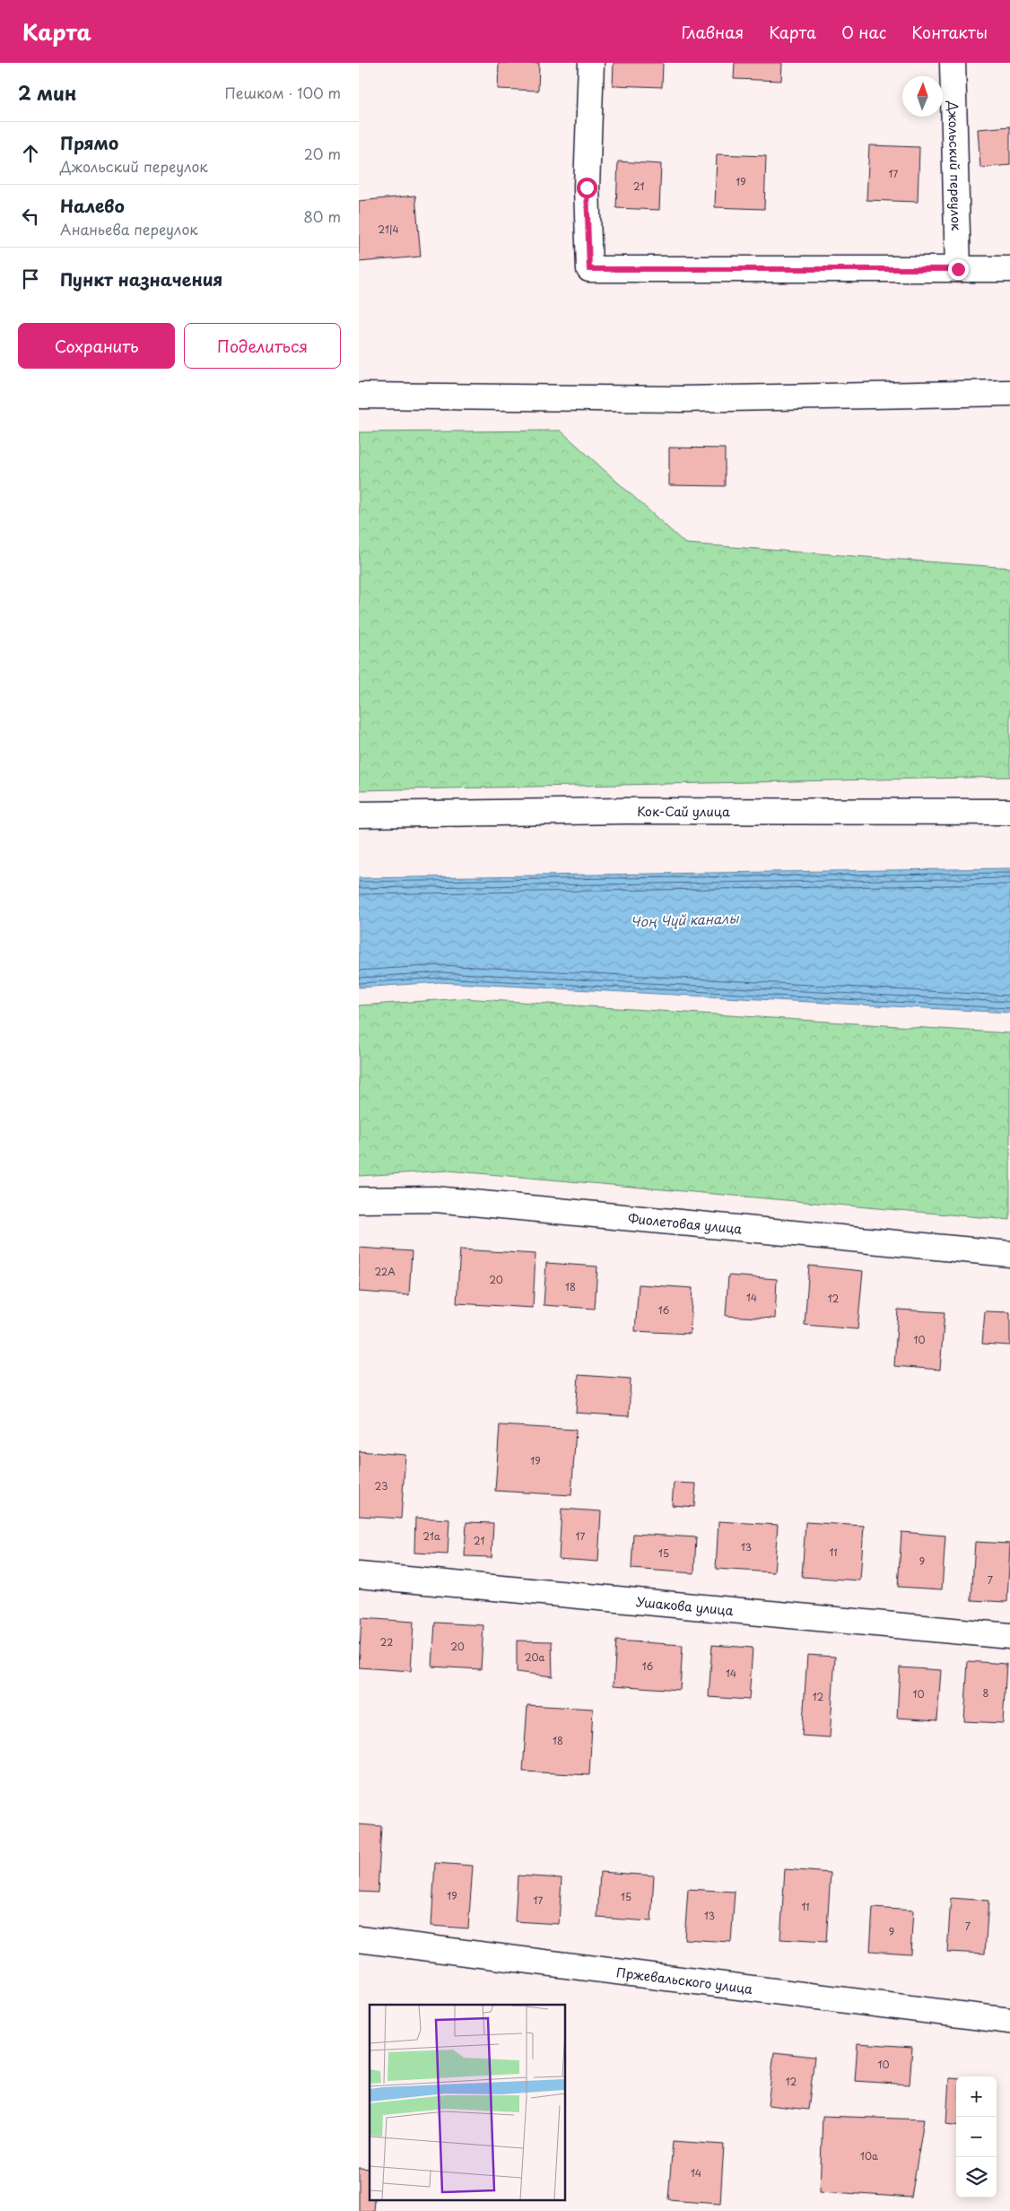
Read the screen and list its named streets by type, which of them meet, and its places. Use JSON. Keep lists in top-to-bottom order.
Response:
{
  "streets": {
    "street": [
      "Джольский переулок",
      "Кок-Сай улица",
      "Фиолетовая улица",
      "Ушакова улица",
      "Пржевальского улица"
    ]
  },
  "water": ["Чоң Чүй каналы"],
  "house_numbers": [
    "17",
    "19",
    "21",
    "21|4",
    "22А",
    "20",
    "18",
    "14",
    "12",
    "16",
    "10",
    "19",
    "23",
    "21а",
    "17",
    "21",
    "13",
    "11",
    "15",
    "9",
    "7",
    "22",
    "20",
    "20а",
    "16",
    "14",
    "8",
    "10",
    "12",
    "18",
    "19",
    "15",
    "17",
    "11",
    "13",
    "7",
    "9",
    "10",
    "12",
    "10а",
    "14"
  ],
  "north": "top",
  "page": {
    "header": "Карта",
    "nav": [
      "Главная",
      "Карта",
      "О нас",
      "Контакты"
    ],
    "heading": ["2 мин", "Пешком · 100 m"],
    "list": [
      ["Прямо", "Джольский переулок", "20 m"],
      ["Налево", "Ананьева переулок", "80 m"],
      "Пункт назначения"
    ],
    "buttons": ["Сохранить", "Поделиться"],
    "map_buttons": ["+", "−"]
  }
}
